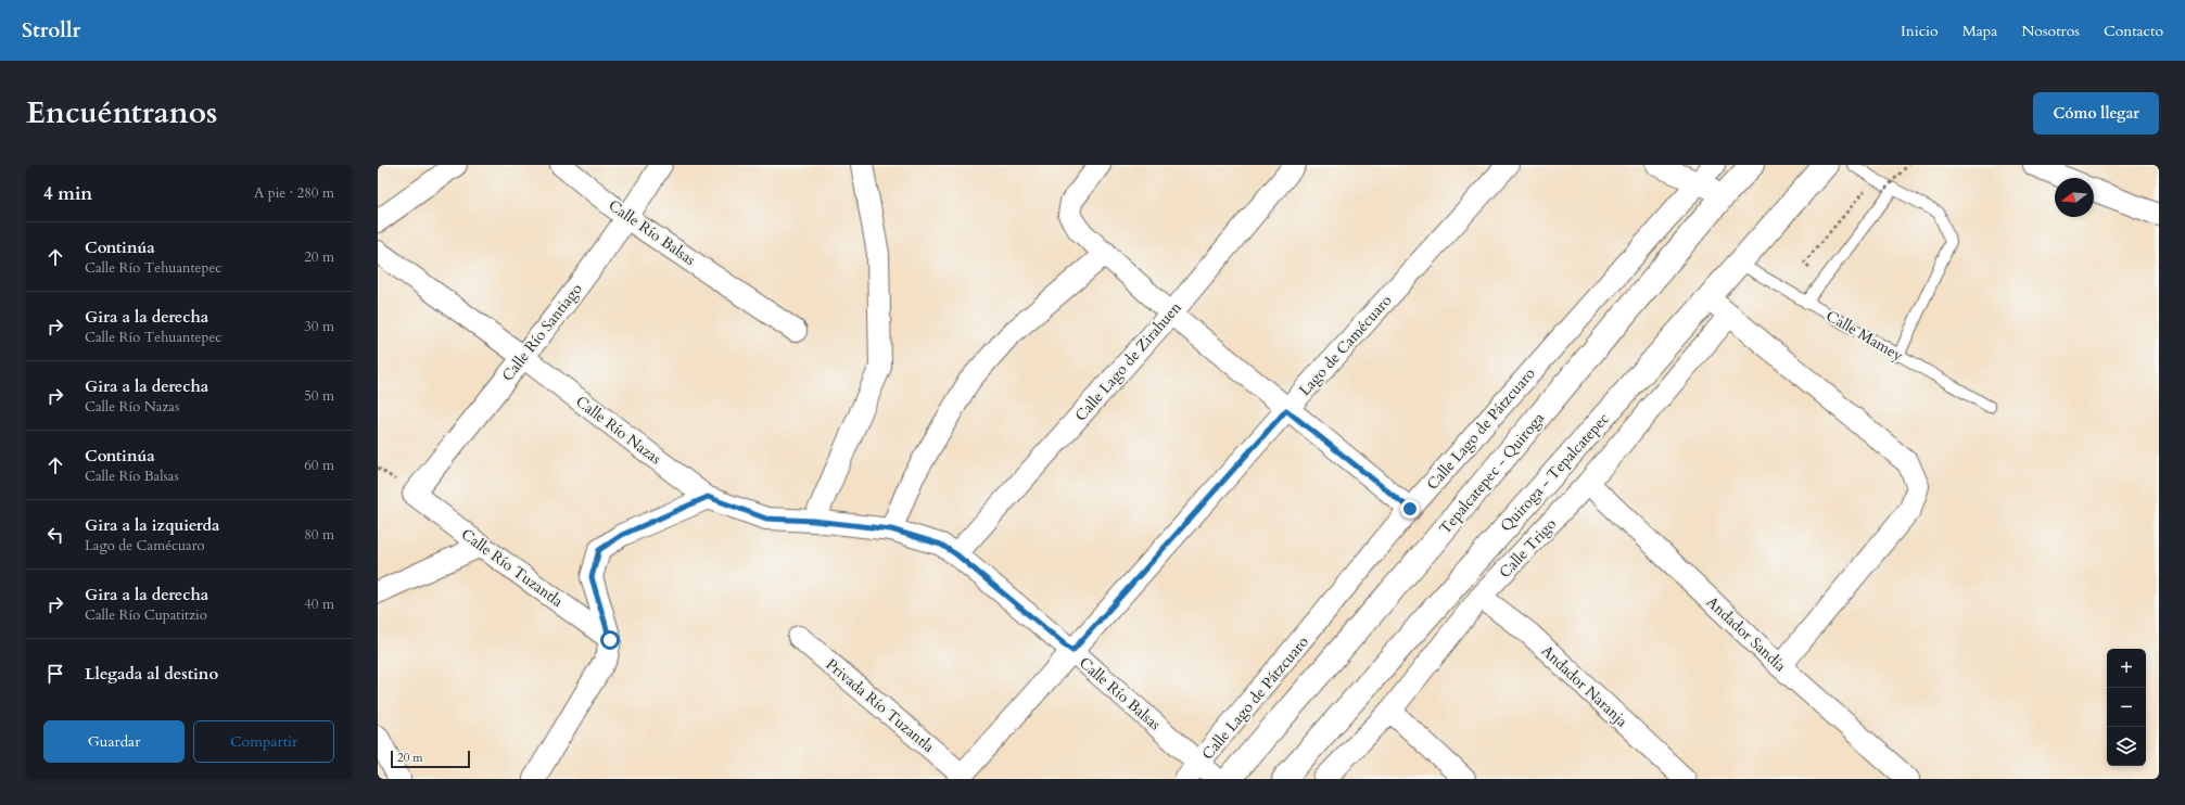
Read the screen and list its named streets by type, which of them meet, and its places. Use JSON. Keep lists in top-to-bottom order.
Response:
{
  "streets": {
    "main road": ["Quiroga - Tepalcatepec", "Tepalcatepec - Quiroga"],
    "street": [
      "Calle Río Balsas",
      "Calle Río Santiago",
      "Lago de Camécuaro",
      "Calle Lago de Zirahuen",
      "Calle Lago de Pátzcuaro",
      "Calle Río Nazas",
      "Calle Trigo",
      "Calle Río Tuzantla",
      "Andador Sandía",
      "Andador Naranja",
      "Privada Río Tuzantla"
    ],
    "lane": ["Calle Mamey"]
  },
  "crossings": [
    ["Calle Río Balsas", "Calle Río Santiago"],
    ["Calle Río Balsas", "Lago de Camécuaro"],
    ["Calle Río Balsas", "Calle Lago de Zirahuen"],
    ["Calle Río Balsas", "Calle Lago de Pátzcuaro"],
    ["Calle Río Balsas", "Calle Río Nazas"],
    ["Calle Río Santiago", "Calle Río Nazas"],
    ["Calle Río Santiago", "Calle Río Tuzantla"],
    ["Calle Mamey", "Quiroga - Tepalcatepec"],
    ["Lago de Camécuaro", "Privada Río Tuzantla"],
    ["Calle Trigo", "Andador Sandía"],
    ["Calle Trigo", "Andador Naranja"]
  ],
  "scale_bar": "20 m",
  "north": "left",
  "page": {
    "header": "Strollr",
    "nav": [
      "Inicio",
      "Mapa",
      "Nosotros",
      "Contacto"
    ],
    "title": "Encuéntranos",
    "buttons": [
      "Cómo llegar",
      ["Guardar", "Compartir"]
    ],
    "heading": ["4 min", "A pie · 280 m"],
    "list": [
      ["Continúa", "Calle Río Tehuantepec", "20 m"],
      ["Gira a la derecha", "Calle Río Tehuantepec", "30 m"],
      ["Gira a la derecha", "Calle Río Nazas", "50 m"],
      ["Continúa", "Calle Río Balsas", "60 m"],
      ["Gira a la izquierda", "Lago de Camécuaro", "80 m"],
      ["Gira a la derecha", "Calle Río Cupatitzio", "40 m"],
      "Llegada al destino"
    ],
    "map_buttons": ["+", "−"],
    "scale": "20 m"
  }
}
